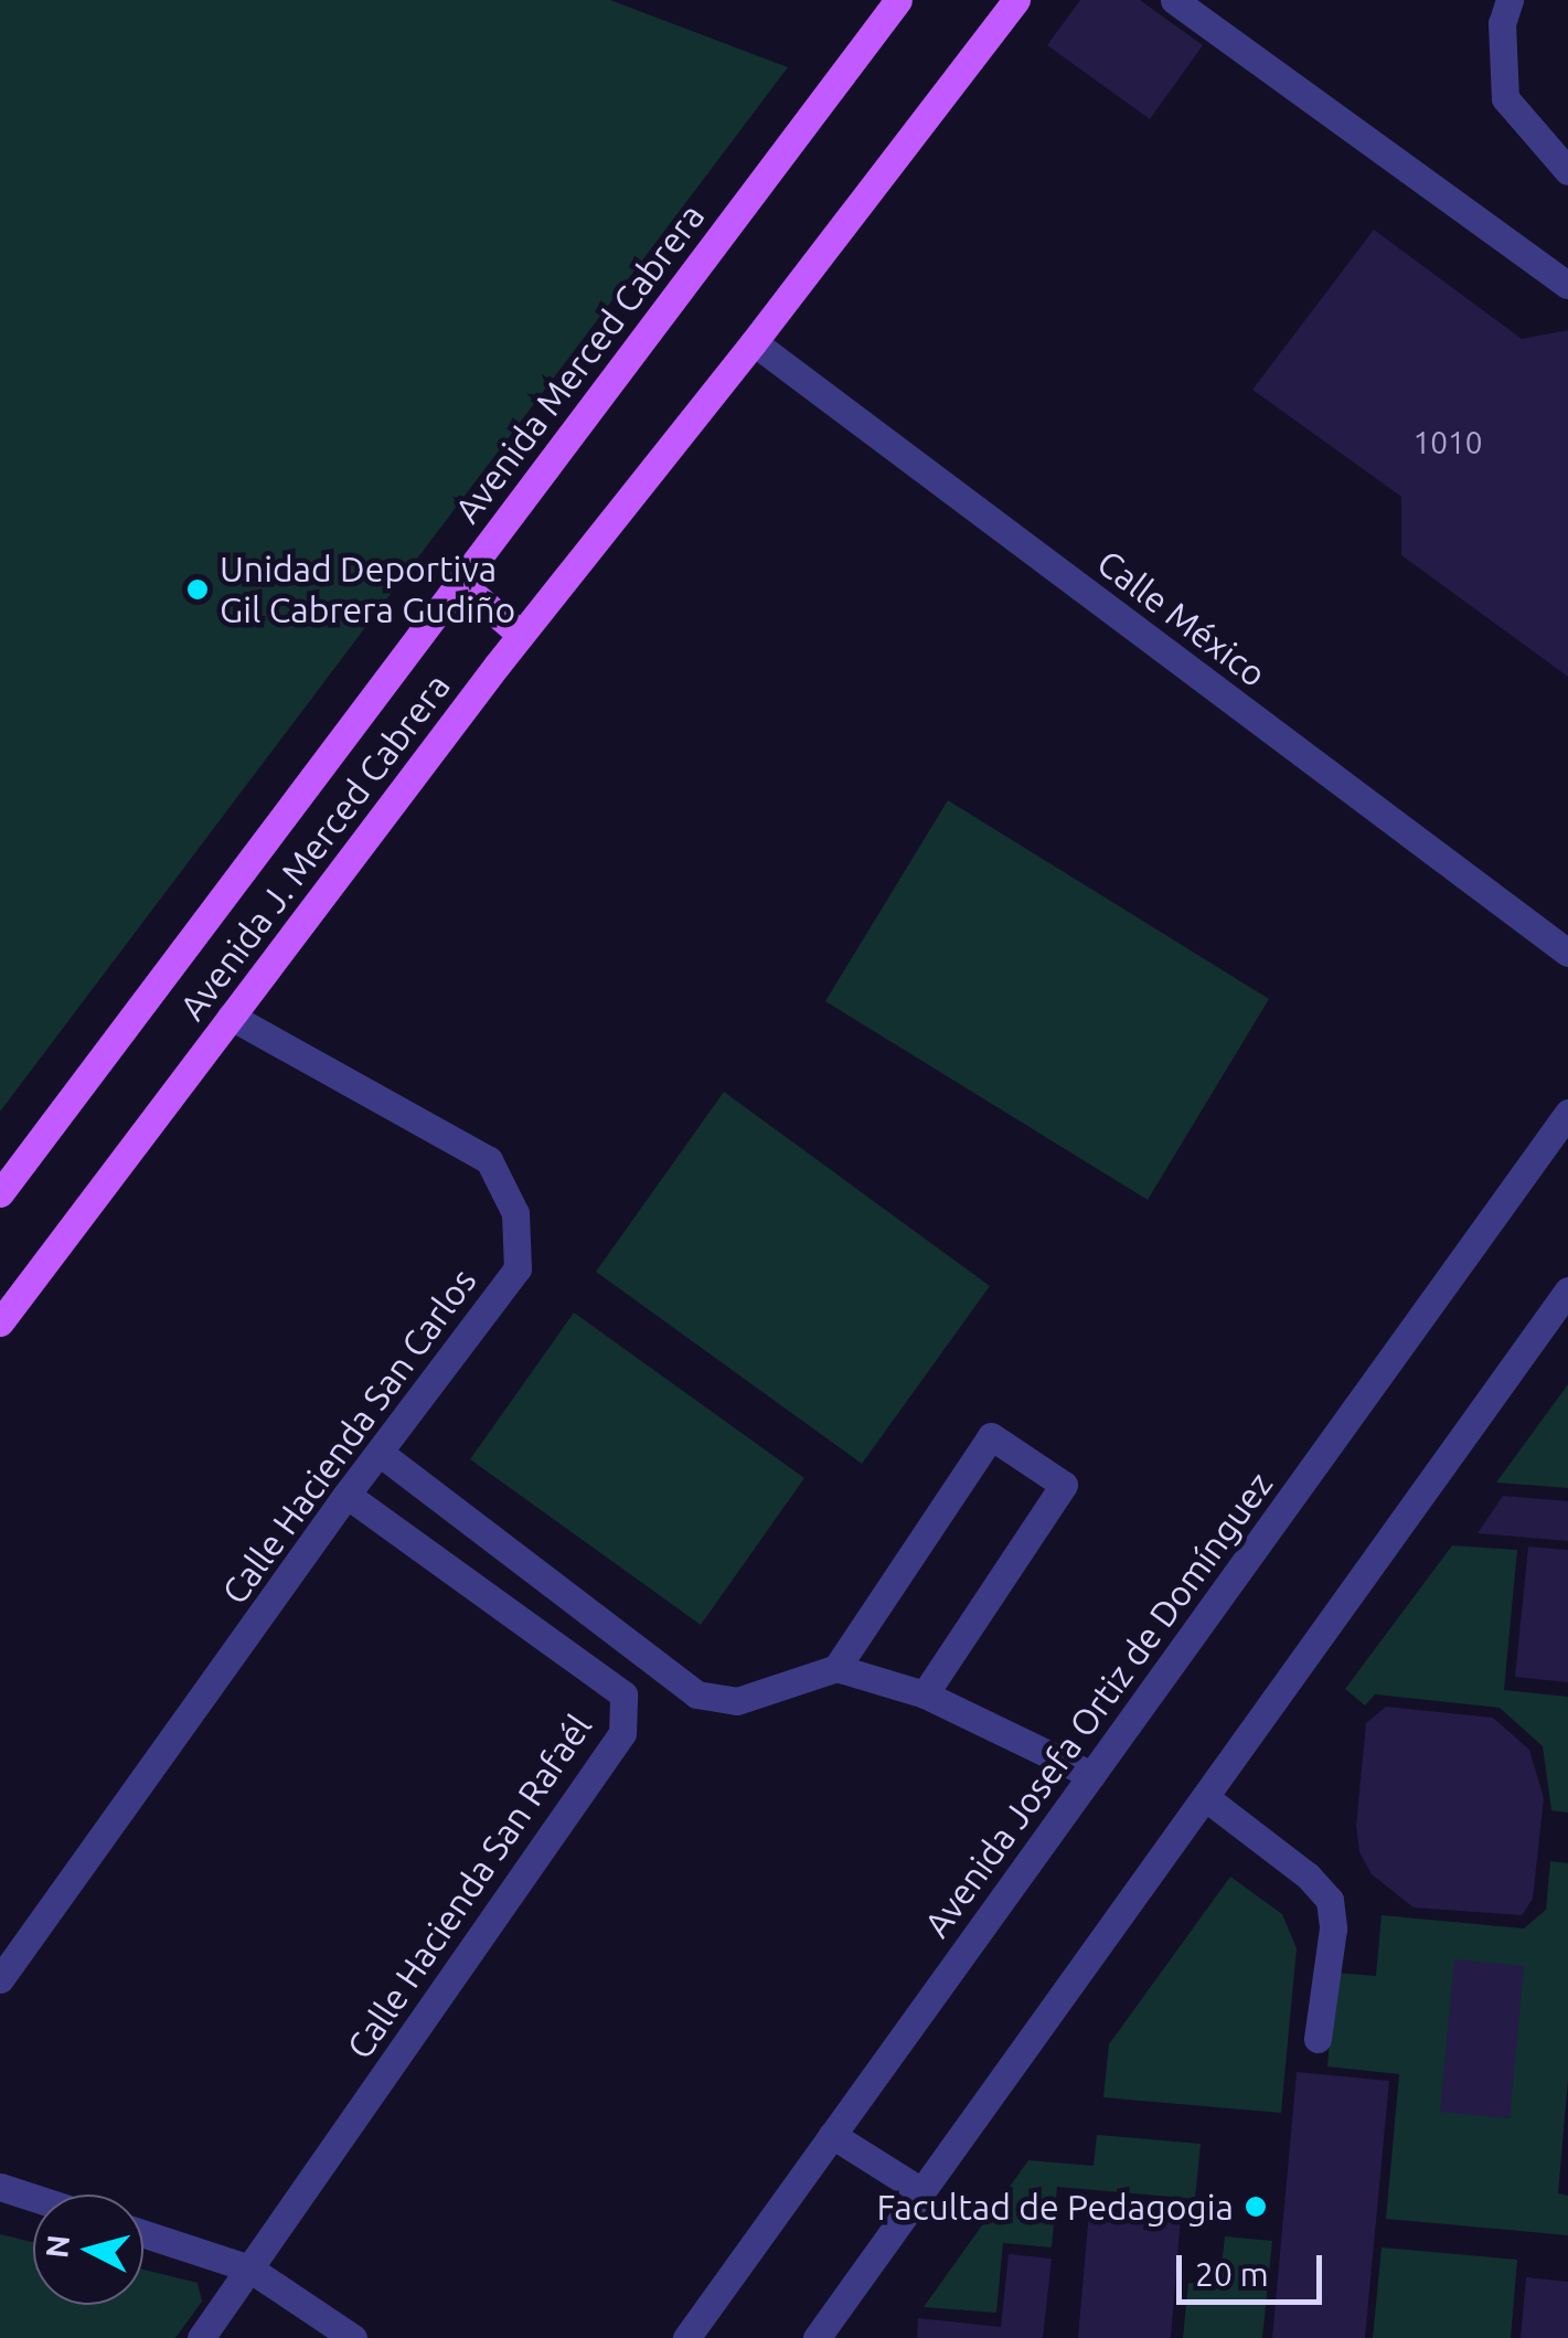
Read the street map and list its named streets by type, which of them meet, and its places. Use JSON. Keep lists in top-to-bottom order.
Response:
{
  "streets": {
    "main road": ["Avenida Merced Cabrera", "Avenida J. Merced Cabrera"],
    "street": [
      "Calle México",
      "Calle Hacienda San Carlos",
      "Avenida Josefa Ortiz de Domínguez",
      "Calle Hacienda San Rafaél"
    ]
  },
  "crossings": [
    ["Calle México", "Avenida J. Merced Cabrera"],
    ["Avenida J. Merced Cabrera", "Calle Hacienda San Carlos"],
    ["Calle Hacienda San Carlos", "Calle Hacienda San Rafaél"]
  ],
  "places": ["Unidad Deportiva Gil Cabrera Gudiño", "Facultad de Pedagogia"],
  "house_numbers": ["1010"],
  "scale_bar": "20 m",
  "north": "left"
}
